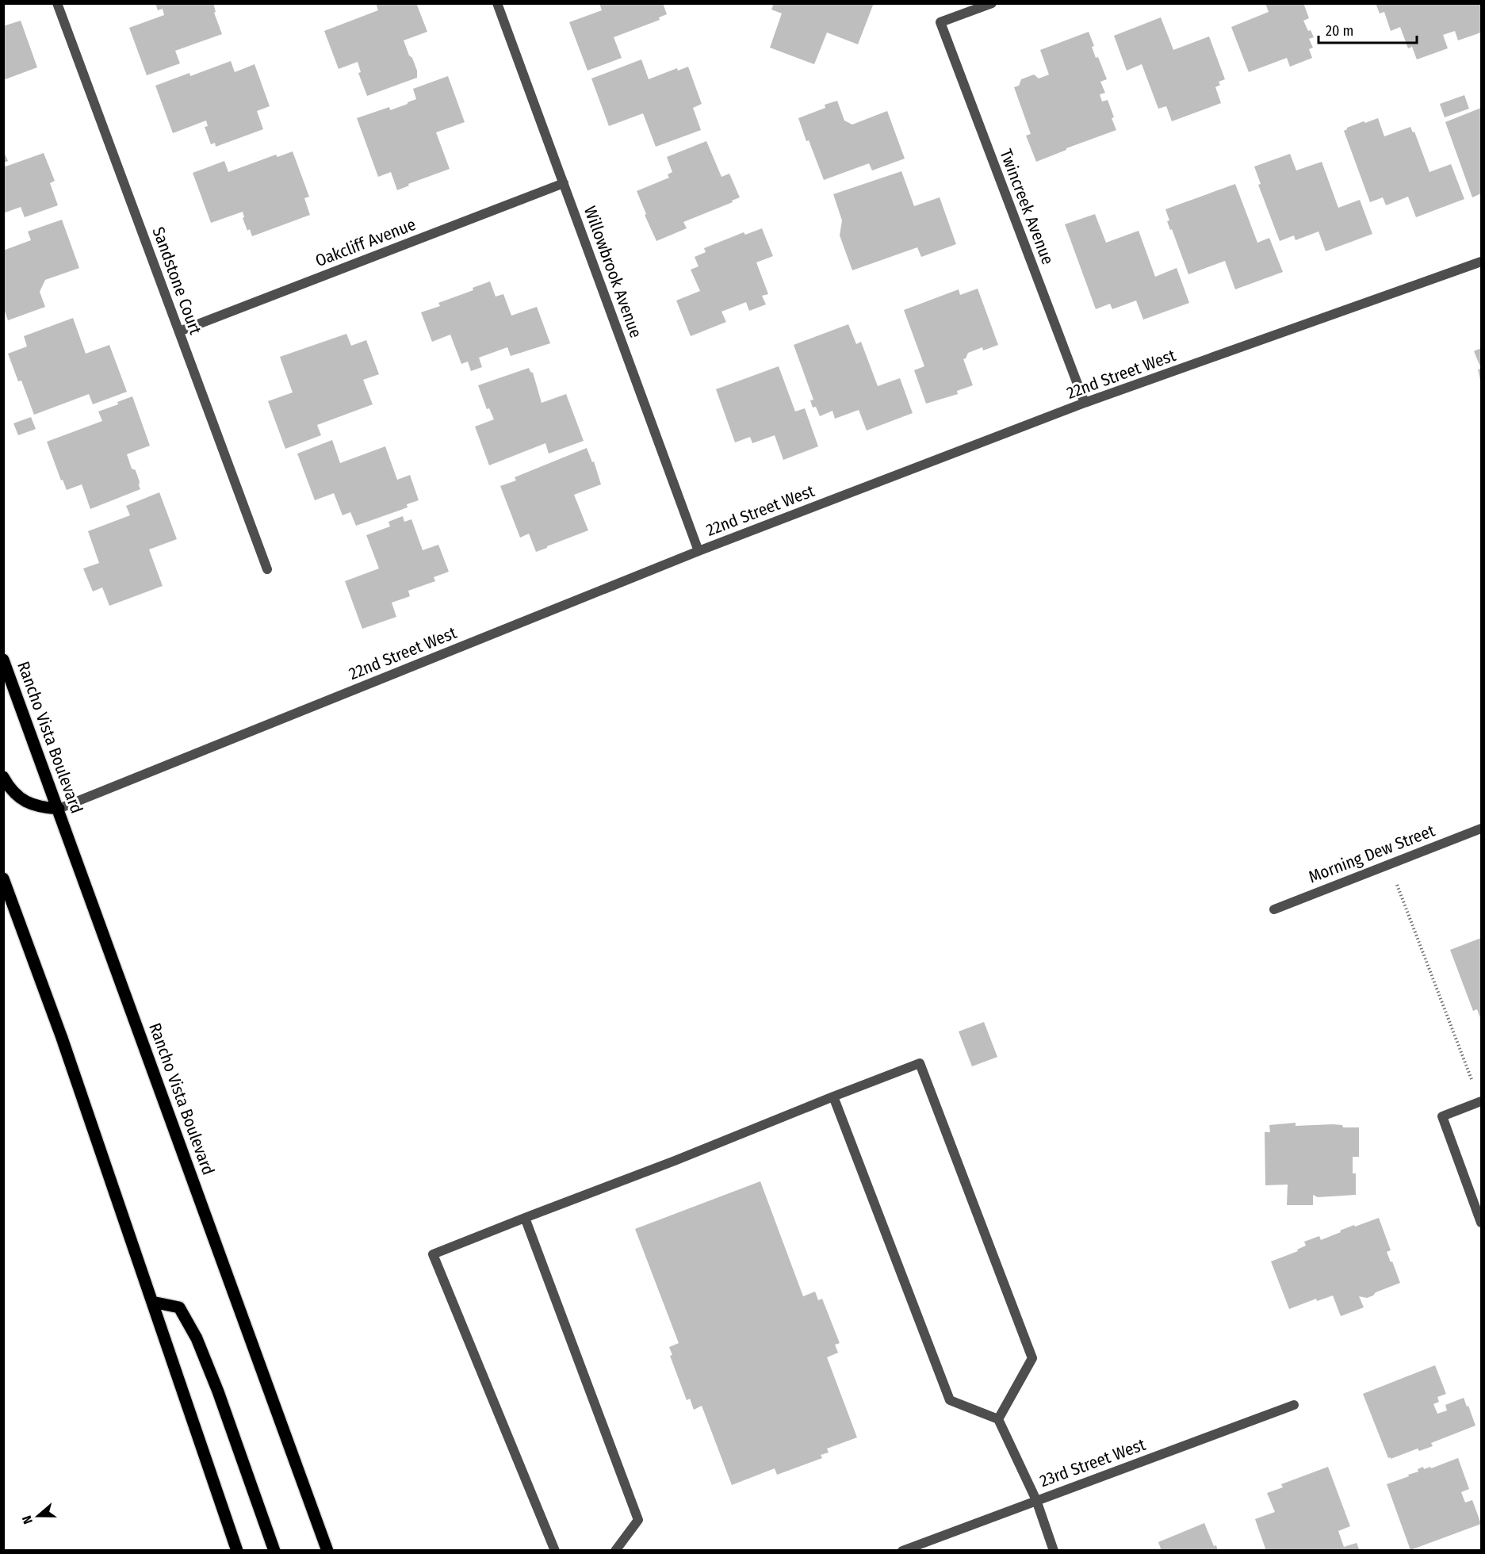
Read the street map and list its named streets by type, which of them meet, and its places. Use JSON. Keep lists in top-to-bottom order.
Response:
{
  "streets": {
    "main road": ["Rancho Vista Boulevard"],
    "street": [
      "Twincreek Avenue",
      "Oakcliff Avenue",
      "Willowbrook Avenue",
      "Sandstone Court",
      "22nd Street West",
      "Morning Dew Street",
      "23rd Street West"
    ]
  },
  "crossings": [
    ["Twincreek Avenue", "22nd Street West"],
    ["Oakcliff Avenue", "Willowbrook Avenue"],
    ["Oakcliff Avenue", "Sandstone Court"],
    ["Willowbrook Avenue", "22nd Street West"],
    ["22nd Street West", "Rancho Vista Boulevard"]
  ],
  "scale_bar": "20 m",
  "north": "left"
}
